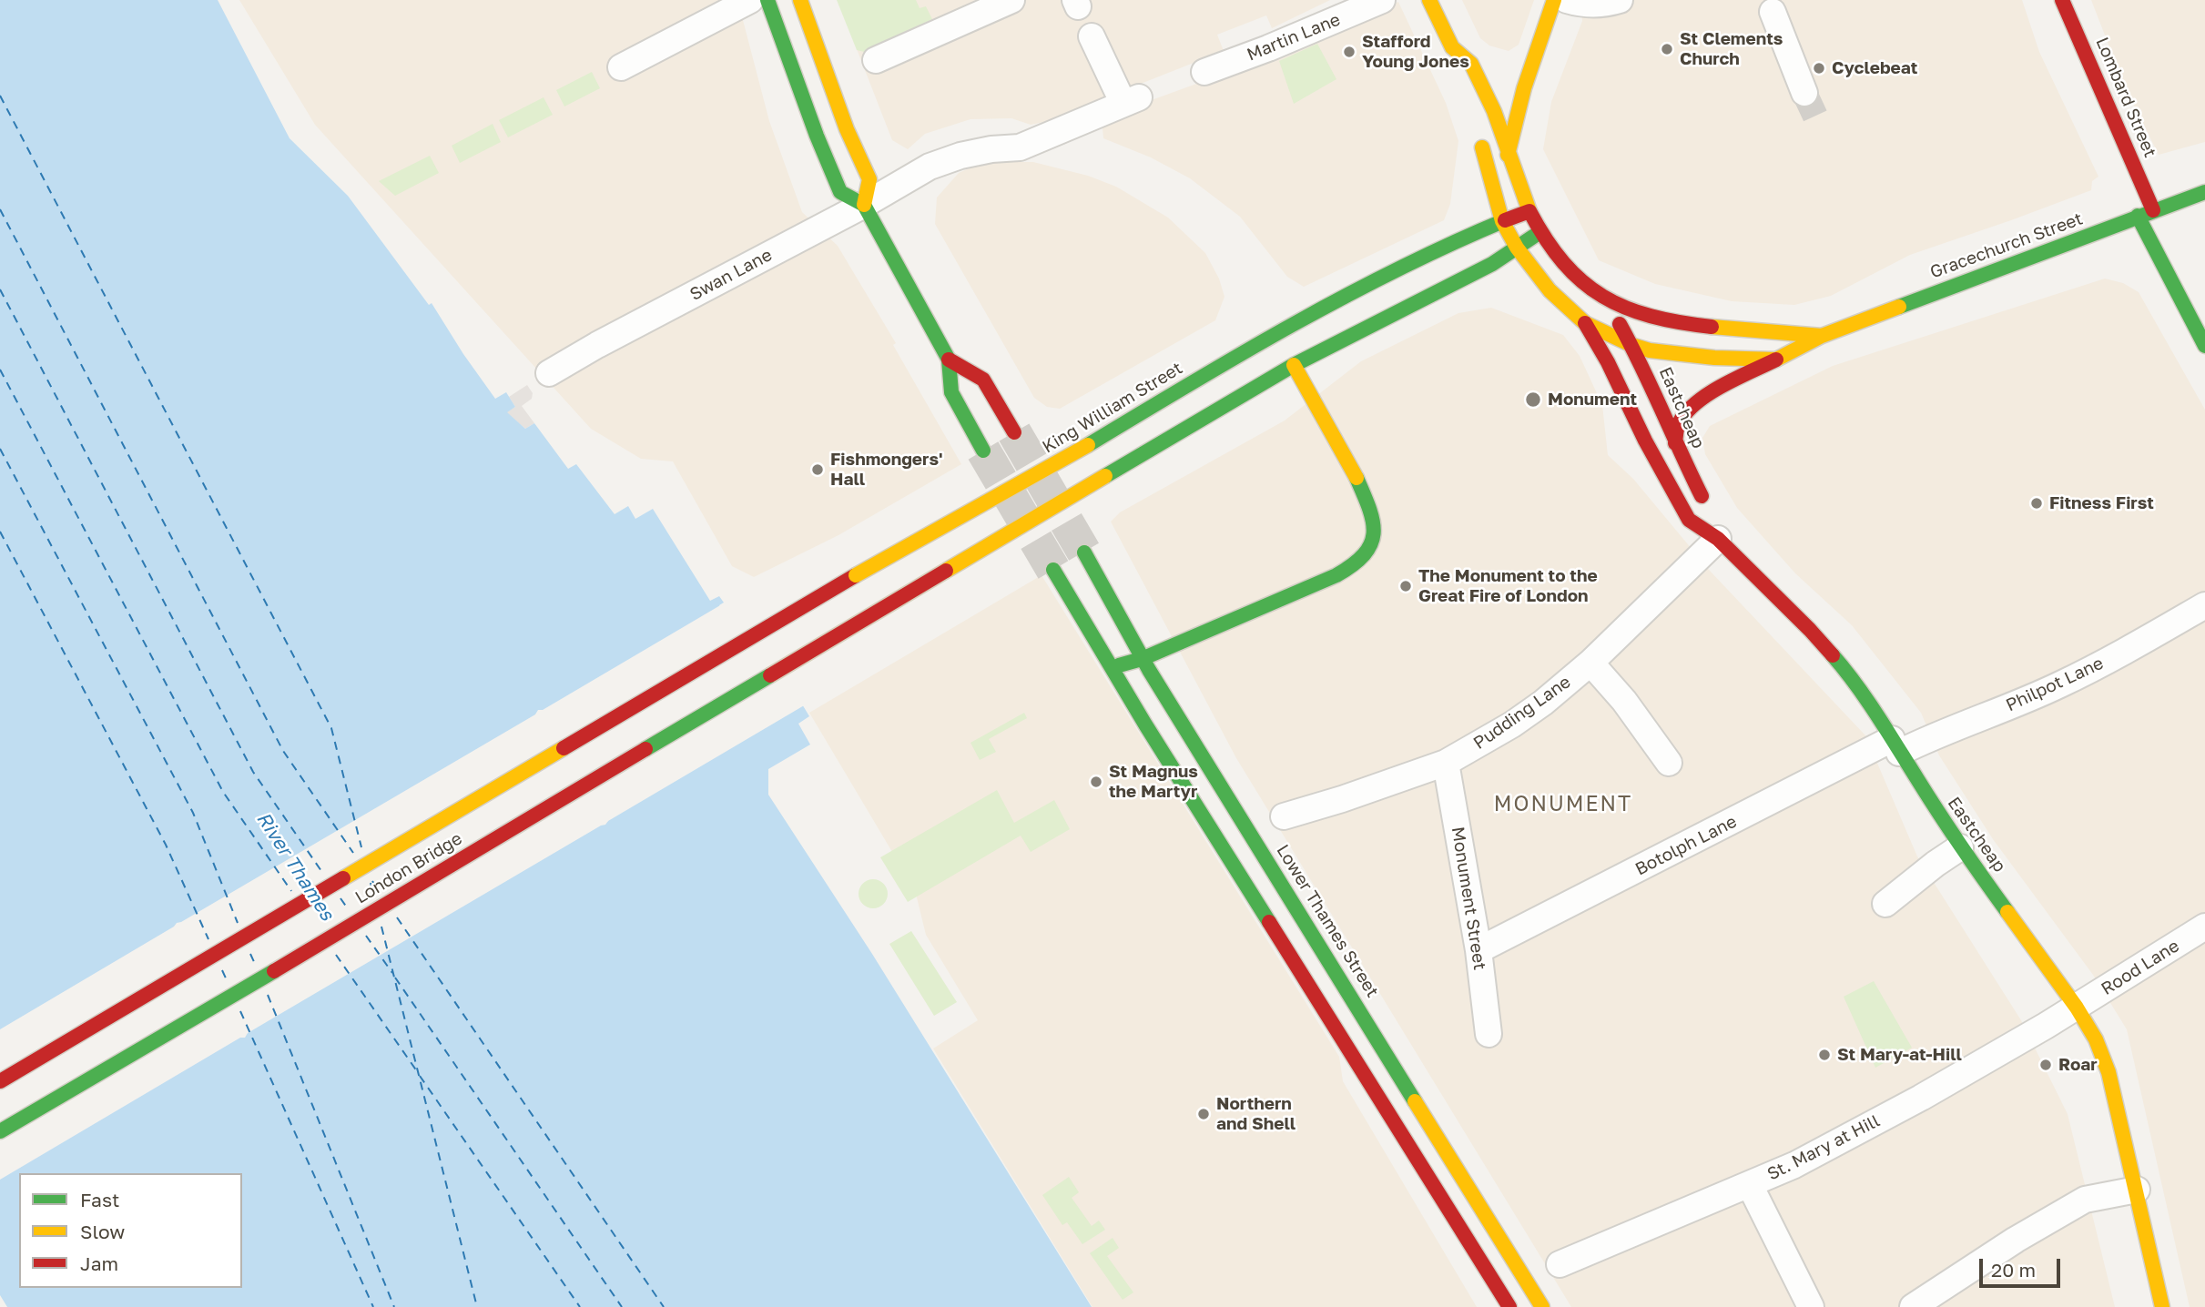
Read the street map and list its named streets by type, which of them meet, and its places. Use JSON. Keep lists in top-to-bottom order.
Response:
{
  "streets": {
    "main road": [
      "Lombard Street",
      "Gracechurch Street",
      "King William Street",
      "Eastcheap",
      "London Bridge",
      "Lower Thames Street"
    ],
    "street": [
      "Martin Lane",
      "Swan Lane",
      "Philpot Lane",
      "Pudding Lane",
      "Botolph Lane",
      "Monument Street",
      "Rood Lane",
      "St. Mary at Hill"
    ]
  },
  "crossings": [
    ["Lombard Street", "Gracechurch Street"],
    ["Gracechurch Street", "Eastcheap"],
    ["King William Street", "London Bridge"],
    ["Eastcheap", "Philpot Lane"],
    ["Eastcheap", "Pudding Lane"],
    ["Eastcheap", "Botolph Lane"],
    ["Eastcheap", "Rood Lane"],
    ["Eastcheap", "St. Mary at Hill"],
    ["Philpot Lane", "Botolph Lane"],
    ["Pudding Lane", "Monument Street"],
    ["Botolph Lane", "Monument Street"],
    ["Rood Lane", "St. Mary at Hill"]
  ],
  "districts": ["MONUMENT"],
  "water": ["River Thames"],
  "places": [
    "St Clements Church",
    "Stafford Young Jones",
    "Cyclebeat",
    "Monument",
    "Fishmongers' Hall",
    "Fitness First",
    "The Monument to the Great Fire of London",
    "St Magnus the Martyr",
    "St Mary-at-Hill",
    "Roar",
    "Northern and Shell"
  ],
  "legend": ["Fast", "Slow", "Jam"],
  "scale_bar": "20 m"
}
